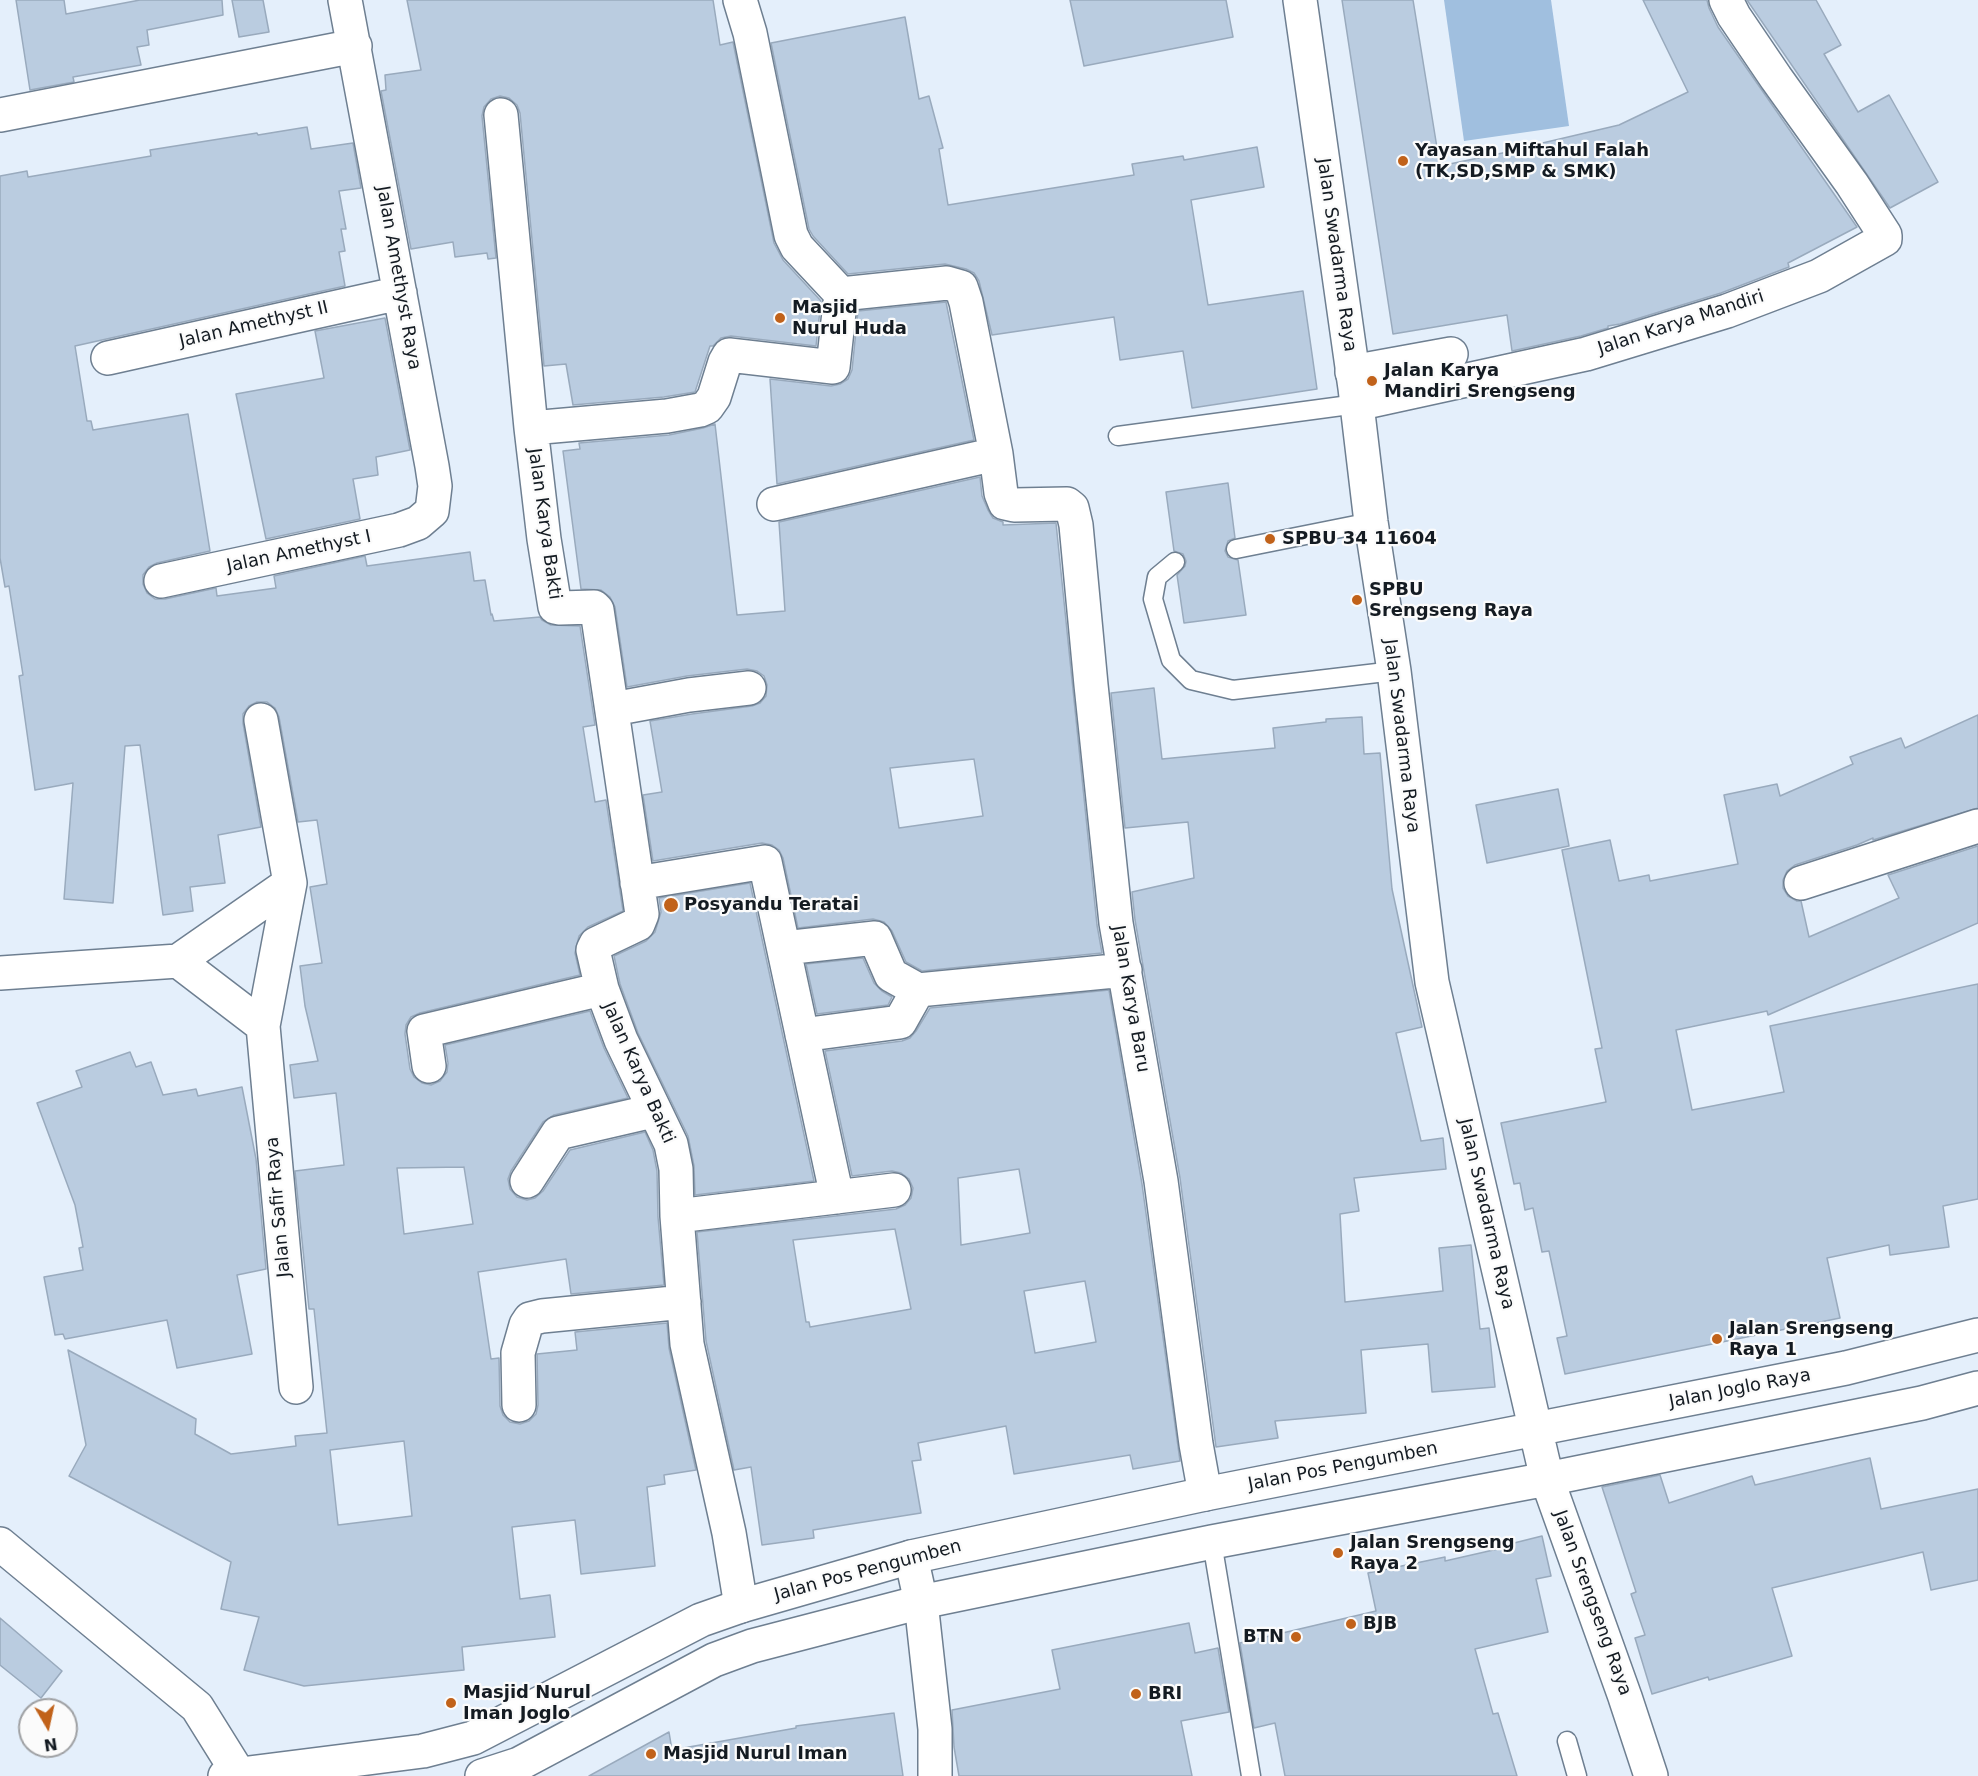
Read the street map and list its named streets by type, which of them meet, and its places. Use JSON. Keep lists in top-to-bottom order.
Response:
{
  "streets": {
    "street": [
      "Jalan Swadarma Raya",
      "Jalan Amethyst Raya",
      "Jalan Karya Mandiri",
      "Jalan Amethyst II",
      "Jalan Karya Bakti",
      "Jalan Amethyst I",
      "Jalan Karya Baru",
      "Jalan Safir Raya",
      "Jalan Joglo Raya",
      "Jalan Pos Pengumben",
      "Jalan Srengseng Raya"
    ]
  },
  "crossings": [
    ["Jalan Swadarma Raya", "Jalan Karya Mandiri"],
    ["Jalan Swadarma Raya", "Jalan Joglo Raya"],
    ["Jalan Swadarma Raya", "Jalan Pos Pengumben"],
    ["Jalan Swadarma Raya", "Jalan Srengseng Raya"],
    ["Jalan Amethyst Raya", "Jalan Amethyst II"],
    ["Jalan Amethyst Raya", "Jalan Amethyst I"],
    ["Jalan Karya Bakti", "Jalan Pos Pengumben"],
    ["Jalan Karya Baru", "Jalan Pos Pengumben"],
    ["Jalan Joglo Raya", "Jalan Pos Pengumben"],
    ["Jalan Joglo Raya", "Jalan Srengseng Raya"],
    ["Jalan Pos Pengumben", "Jalan Srengseng Raya"]
  ],
  "places": [
    "Yayasan Miftahul Falah (TK,SD,SMP & SMK)",
    "Masjid Nurul Huda",
    "Jalan Karya Mandiri Srengseng",
    "SPBU 34 11604",
    "SPBU Srengseng Raya",
    "Posyandu Teratai",
    "Jalan Srengseng Raya 1",
    "Jalan Srengseng Raya 2",
    "BJB",
    "BTN",
    "BRI",
    "Masjid Nurul Iman Joglo",
    "Masjid Nurul Iman"
  ],
  "north": "bottom"
}
